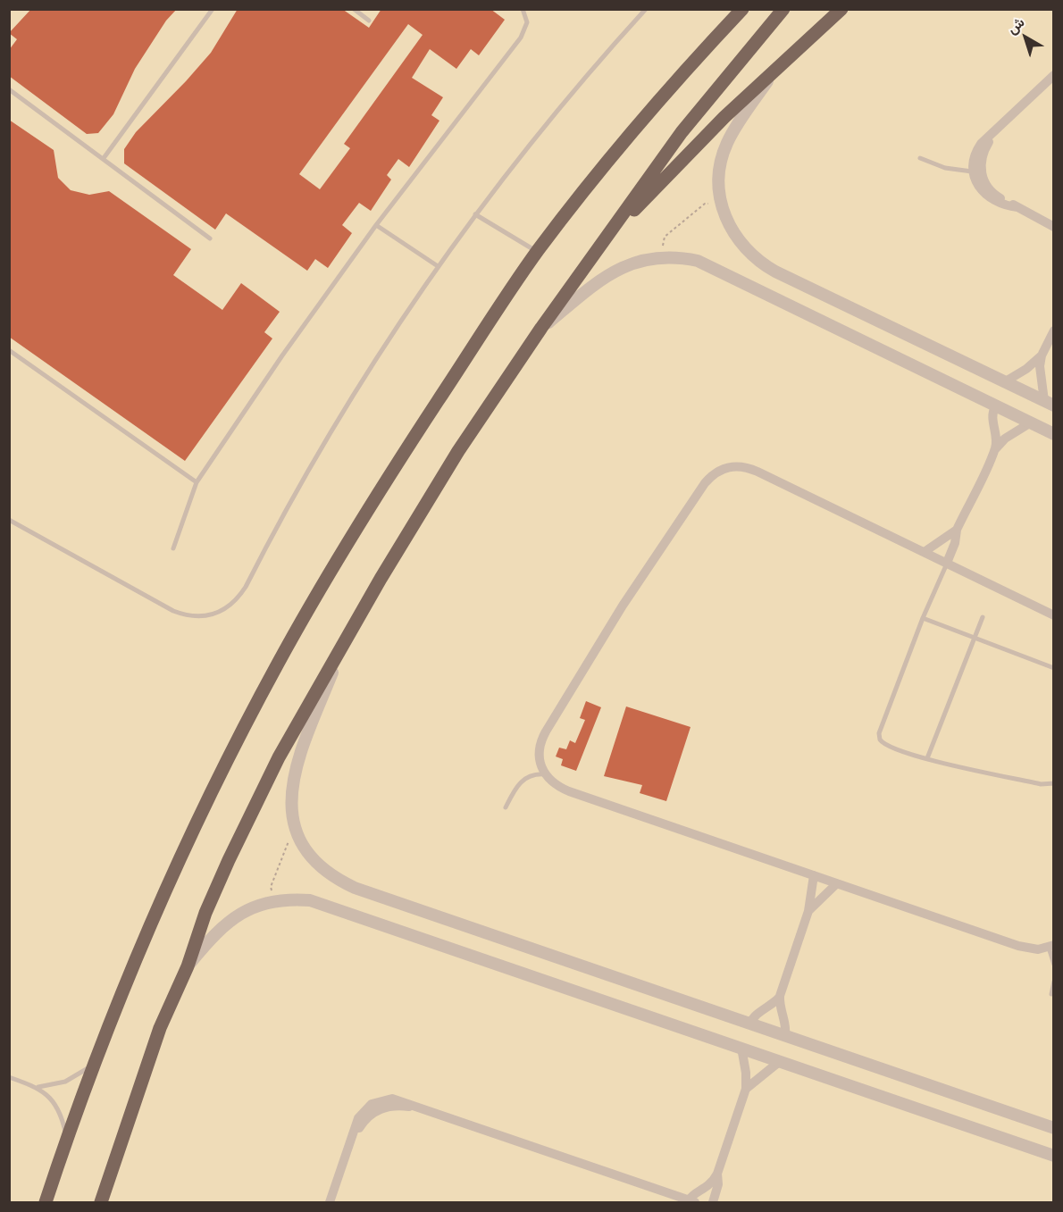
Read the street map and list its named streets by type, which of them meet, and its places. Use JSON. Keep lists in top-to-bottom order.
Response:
{
  "north": "top left"
}
